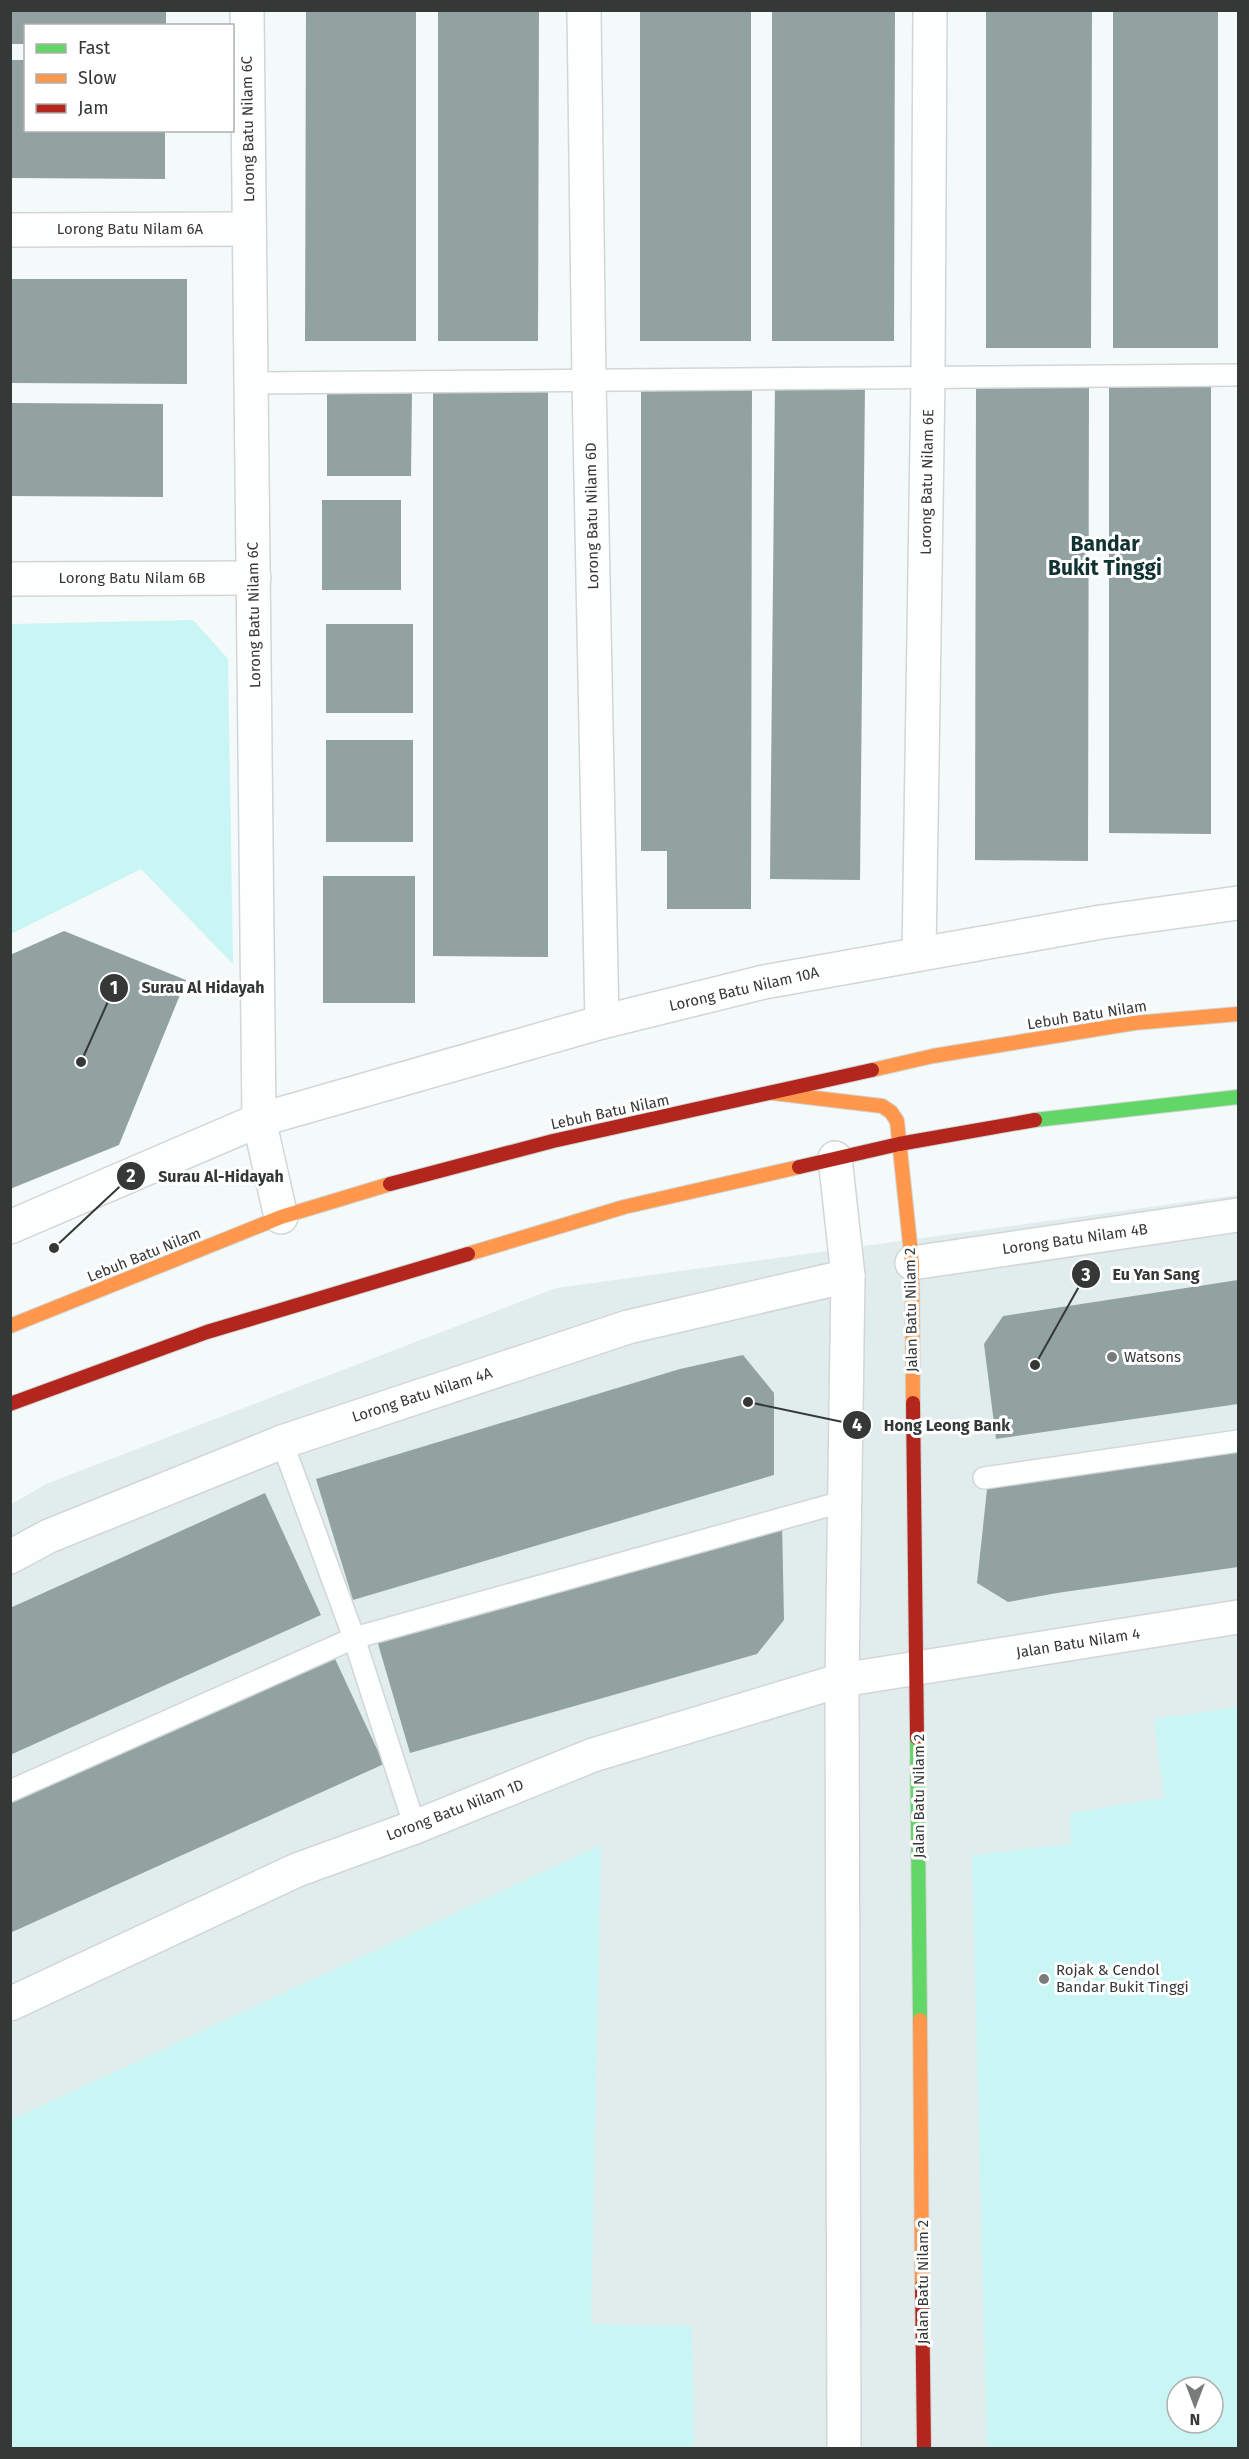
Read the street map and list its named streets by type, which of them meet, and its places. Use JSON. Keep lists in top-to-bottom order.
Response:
{
  "streets": {
    "main road": ["Lebuh Batu Nilam", "Jalan Batu Nilam 2"],
    "street": [
      "Lorong Batu Nilam 6C",
      "Lorong Batu Nilam 6A",
      "Lorong Batu Nilam 6E",
      "Lorong Batu Nilam 6D",
      "Lorong Batu Nilam 6B",
      "Lorong Batu Nilam 10A",
      "Lorong Batu Nilam 4B",
      "Lorong Batu Nilam 4A",
      "Jalan Batu Nilam 4",
      "Lorong Batu Nilam 1D"
    ]
  },
  "crossings": [
    ["Lorong Batu Nilam 6C", "Lorong Batu Nilam 6A"],
    ["Lorong Batu Nilam 6C", "Lorong Batu Nilam 6B"],
    ["Lorong Batu Nilam 6C", "Lorong Batu Nilam 10A"],
    ["Lorong Batu Nilam 6C", "Lebuh Batu Nilam"],
    ["Lorong Batu Nilam 6E", "Lorong Batu Nilam 10A"],
    ["Lorong Batu Nilam 6D", "Lorong Batu Nilam 10A"],
    ["Lebuh Batu Nilam", "Jalan Batu Nilam 2"],
    ["Lorong Batu Nilam 4B", "Jalan Batu Nilam 2"],
    ["Jalan Batu Nilam 2", "Jalan Batu Nilam 4"],
    ["Jalan Batu Nilam 2", "Lorong Batu Nilam 1D"],
    ["Jalan Batu Nilam 4", "Lorong Batu Nilam 1D"]
  ],
  "districts": ["Bandar Bukit Tinggi"],
  "places": [
    "Surau Al Hidayah",
    "Surau Al-Hidayah",
    "Watsons",
    "Eu Yan Sang",
    "Hong Leong Bank",
    "Rojak & Cendol Bandar Bukit Tinggi"
  ],
  "legend": ["Fast", "Slow", "Jam"],
  "north": "bottom"
}
